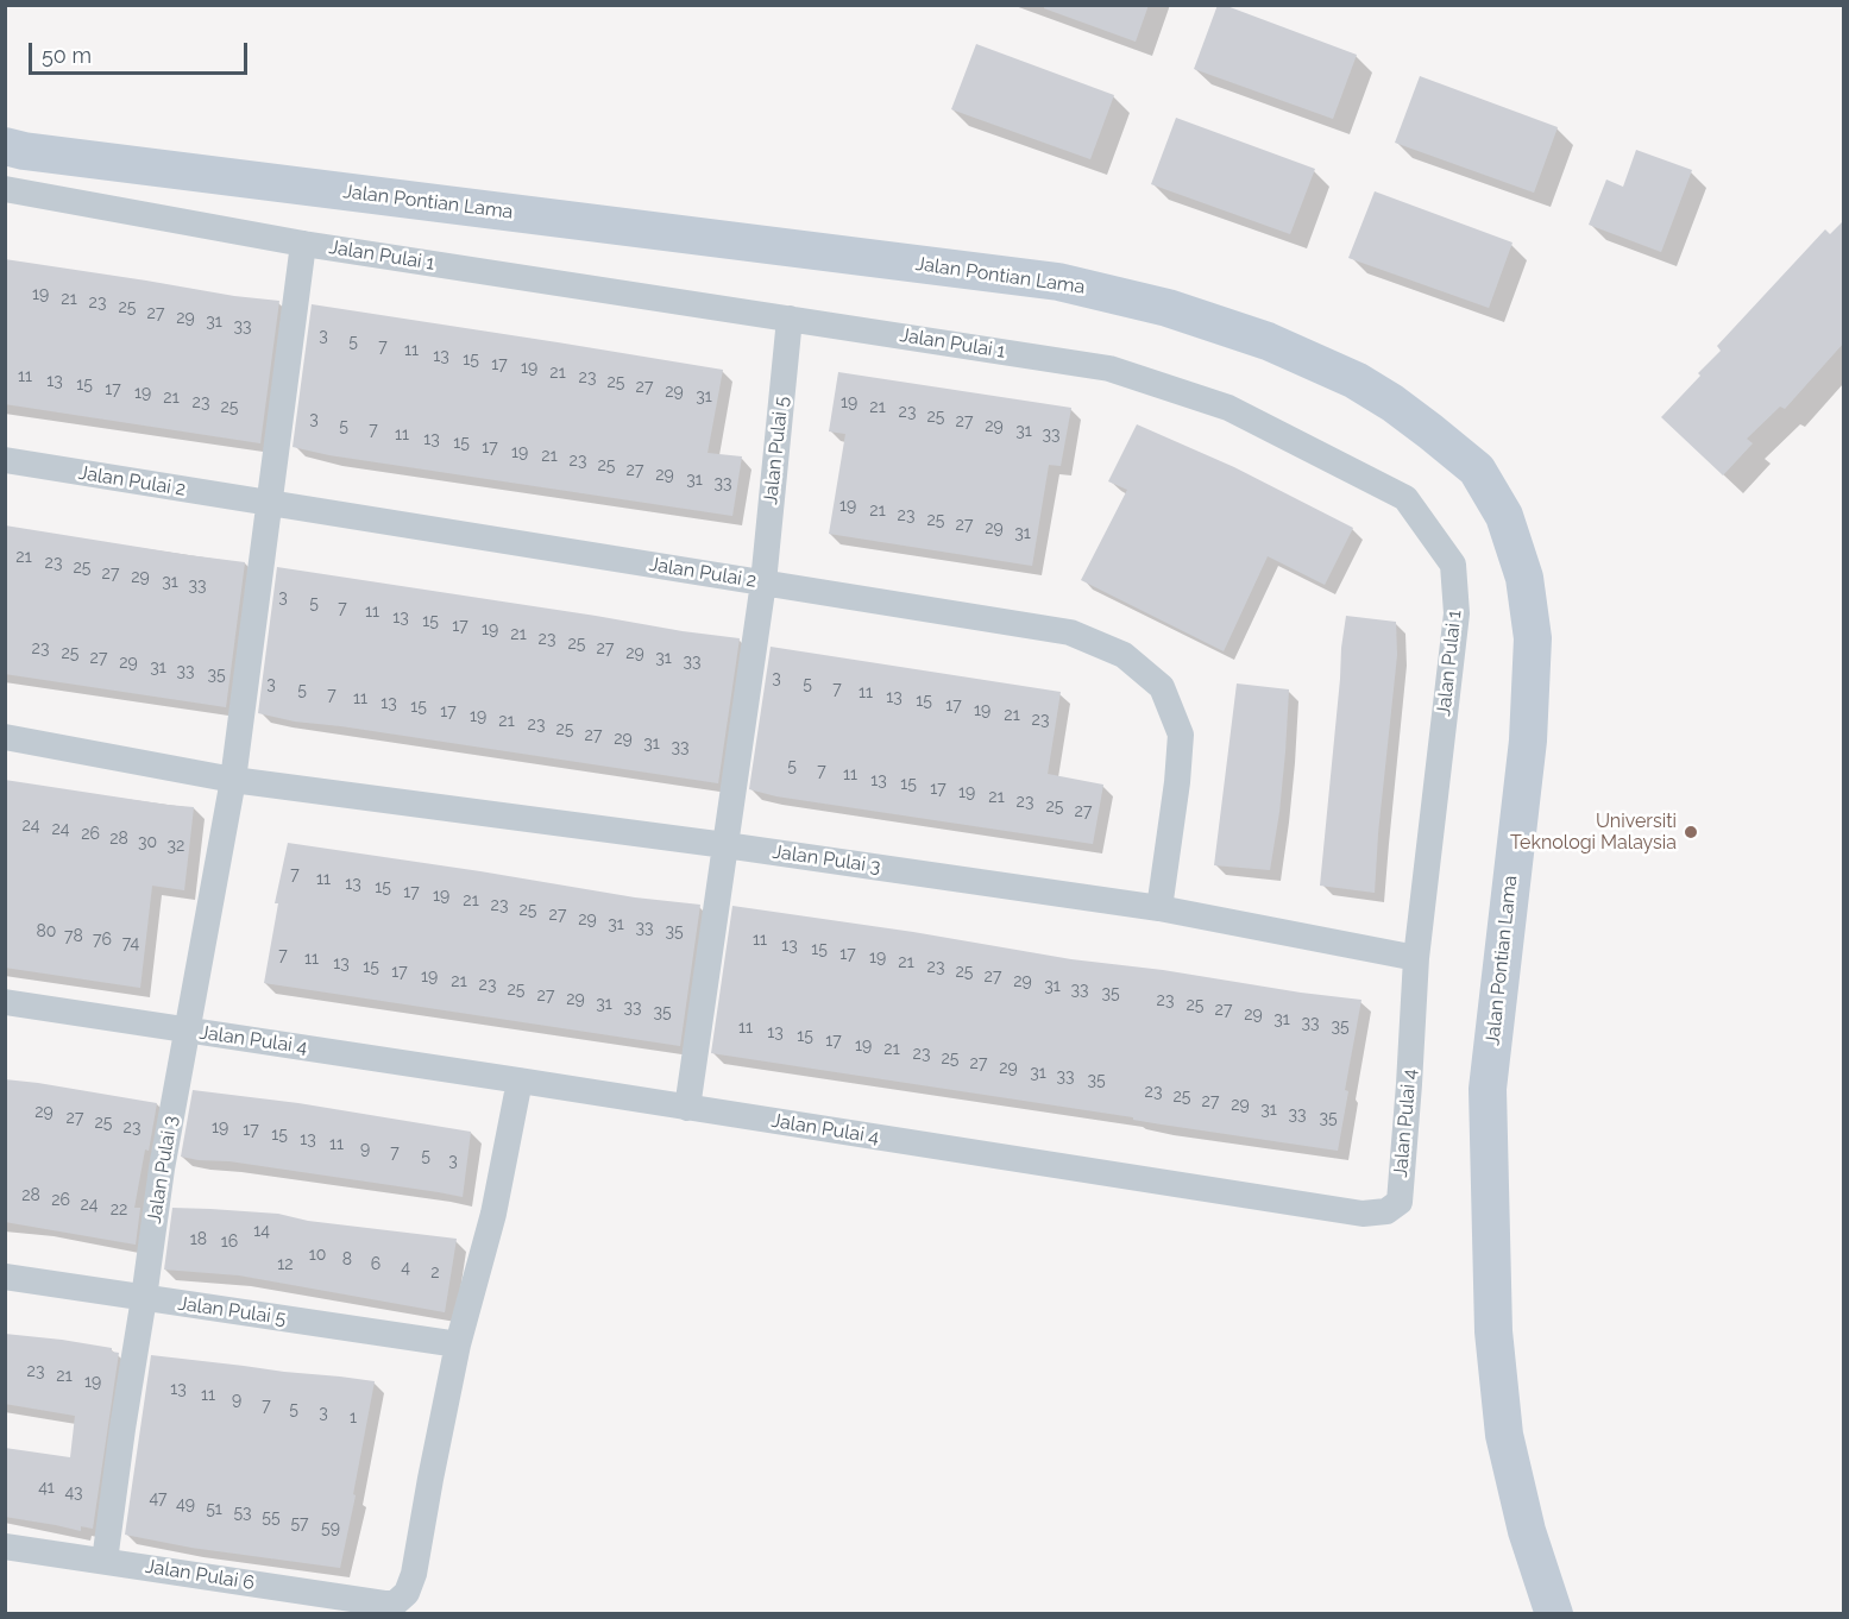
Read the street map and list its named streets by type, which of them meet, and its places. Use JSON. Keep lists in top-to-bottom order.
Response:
{
  "streets": {
    "street": [
      "Jalan Pontian Lama",
      "Jalan Pulai 1",
      "Jalan Pulai 5",
      "Jalan Pulai 2",
      "Jalan Pulai 3",
      "Jalan Pulai 4",
      "Jalan Pulai 6"
    ]
  },
  "crossings": [
    ["Jalan Pulai 1", "Jalan Pulai 5"],
    ["Jalan Pulai 1", "Jalan Pulai 3"],
    ["Jalan Pulai 1", "Jalan Pulai 4"],
    ["Jalan Pulai 5", "Jalan Pulai 2"],
    ["Jalan Pulai 5", "Jalan Pulai 3"],
    ["Jalan Pulai 5", "Jalan Pulai 4"],
    ["Jalan Pulai 5", "Jalan Pulai 6"],
    ["Jalan Pulai 2", "Jalan Pulai 3"],
    ["Jalan Pulai 3", "Jalan Pulai 4"],
    ["Jalan Pulai 3", "Jalan Pulai 6"]
  ],
  "places": ["Universiti Teknologi Malaysia"],
  "house_numbers": [
    "19",
    "21",
    "23",
    "25",
    "27",
    "29",
    "31",
    "33",
    "3",
    "5",
    "7",
    "11",
    "13",
    "15",
    "17",
    "19",
    "21",
    "11",
    "23",
    "13",
    "25",
    "15",
    "27",
    "17",
    "29",
    "19",
    "31",
    "21",
    "23",
    "19",
    "25",
    "21",
    "23",
    "25",
    "3",
    "27",
    "5",
    "29",
    "7",
    "31",
    "11",
    "33",
    "13",
    "15",
    "17",
    "19",
    "21",
    "23",
    "25",
    "27",
    "29",
    "31",
    "33",
    "19",
    "21",
    "23",
    "25",
    "27",
    "29",
    "31",
    "21",
    "23",
    "25",
    "27",
    "29",
    "31",
    "33",
    "3",
    "5",
    "7",
    "11",
    "13",
    "15",
    "17",
    "19",
    "21",
    "23",
    "25",
    "23",
    "27",
    "25",
    "29",
    "27",
    "31",
    "33",
    "29",
    "31",
    "33",
    "35",
    "3",
    "3",
    "5",
    "7",
    "5",
    "11",
    "7",
    "13",
    "11",
    "15",
    "13",
    "17",
    "15",
    "19",
    "17",
    "21",
    "19",
    "23",
    "21",
    "23",
    "25",
    "27",
    "29",
    "31",
    "33",
    "5",
    "7",
    "11",
    "13",
    "15",
    "17",
    "19",
    "21",
    "23",
    "25",
    "27",
    "24",
    "24",
    "26",
    "28",
    "30",
    "32",
    "7",
    "11",
    "13",
    "15",
    "17",
    "19",
    "21",
    "23",
    "25",
    "27",
    "29",
    "31",
    "33",
    "80",
    "35",
    "78",
    "76",
    "11",
    "74",
    "13",
    "15",
    "17",
    "7",
    "19",
    "11",
    "21",
    "13",
    "15",
    "23",
    "17",
    "25",
    "19",
    "27",
    "21",
    "29",
    "23",
    "31",
    "25",
    "33",
    "35",
    "27",
    "29",
    "23",
    "31",
    "25",
    "33",
    "27",
    "35",
    "29",
    "31",
    "33",
    "35",
    "11",
    "13",
    "15",
    "17",
    "19",
    "21",
    "23",
    "25",
    "27",
    "29",
    "31",
    "33",
    "35",
    "23",
    "25",
    "27",
    "29",
    "31",
    "29",
    "33",
    "27",
    "35",
    "25",
    "23",
    "19",
    "17",
    "15",
    "13",
    "11",
    "9",
    "7",
    "5",
    "3",
    "28",
    "26",
    "24",
    "22",
    "14",
    "18",
    "16",
    "10",
    "8",
    "12",
    "6",
    "4",
    "2",
    "23",
    "21",
    "19",
    "13",
    "11",
    "9",
    "7",
    "5",
    "3",
    "1",
    "41",
    "43",
    "47",
    "49",
    "51",
    "53",
    "55",
    "57",
    "59"
  ],
  "scale_bar": "50 m"
}
